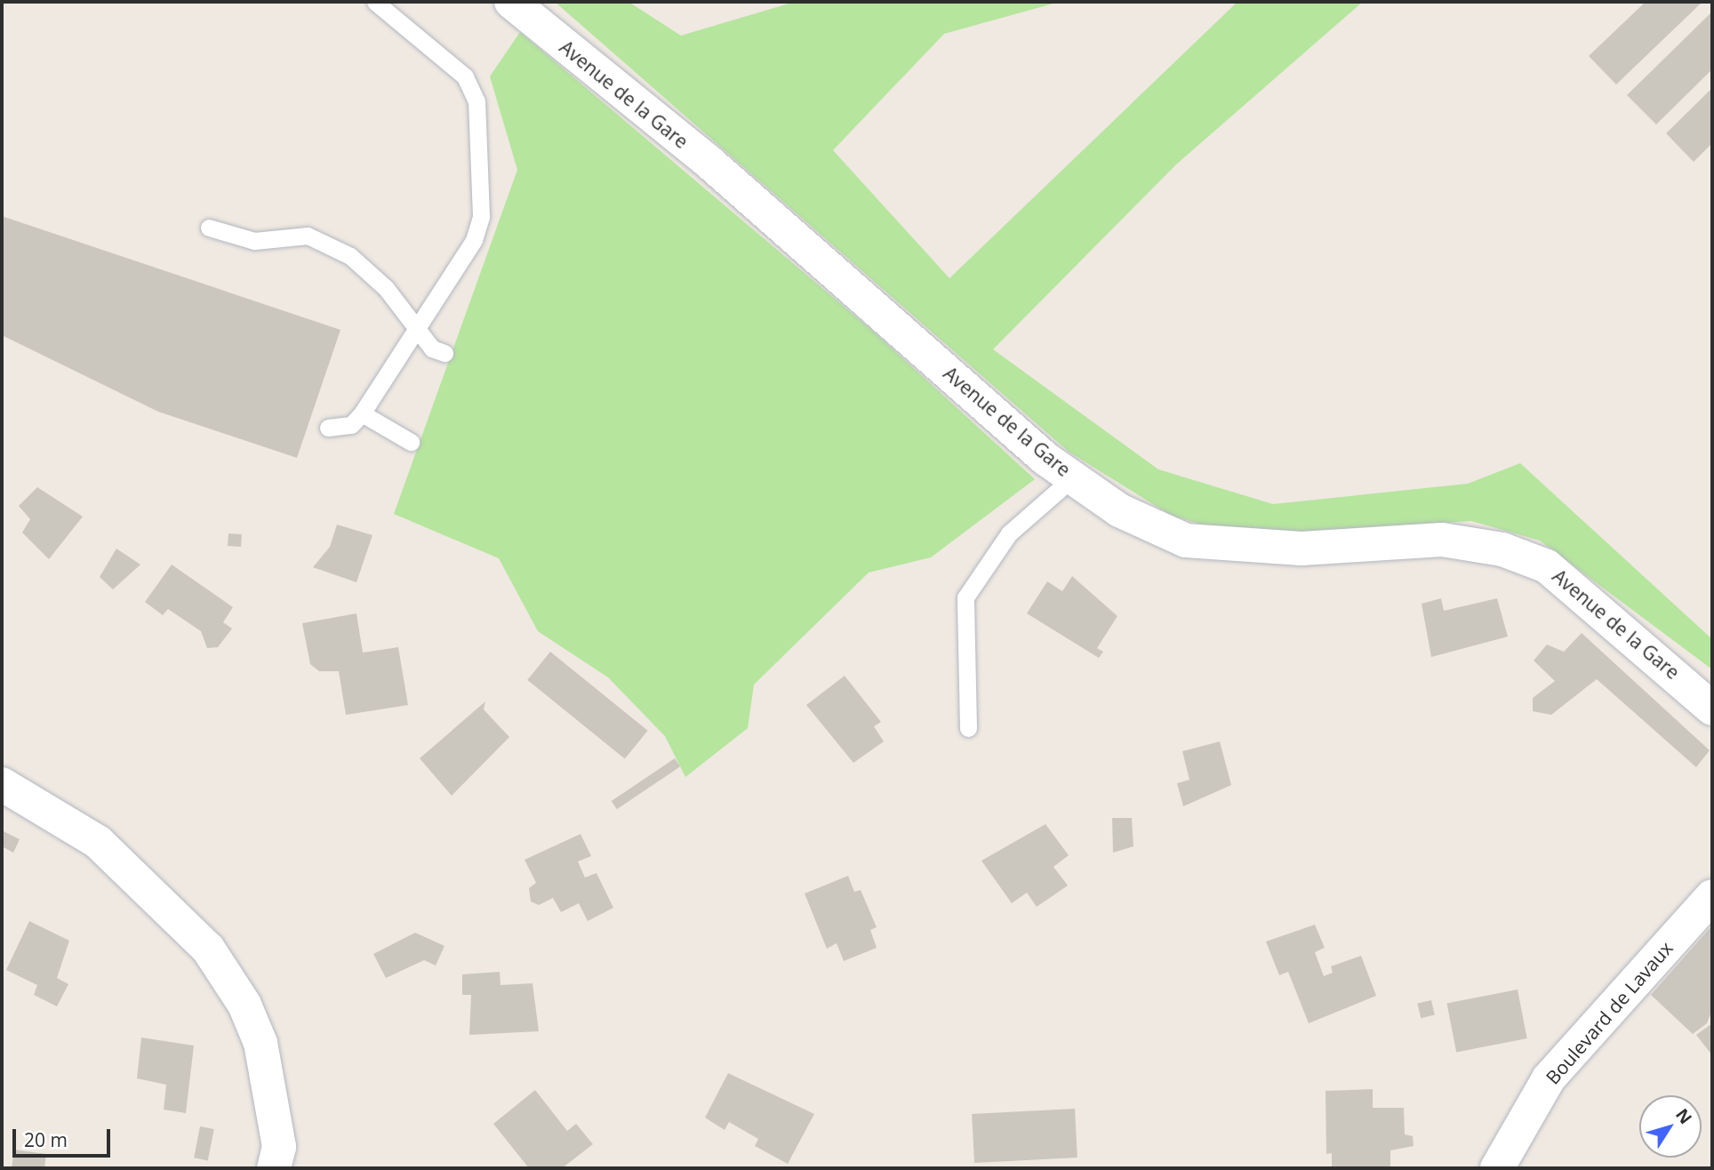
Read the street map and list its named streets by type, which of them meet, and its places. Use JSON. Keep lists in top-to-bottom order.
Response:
{
  "streets": {
    "street": ["Avenue de la Gare", "Boulevard de Lavaux"]
  },
  "scale_bar": "20 m",
  "north": "top right"
}
